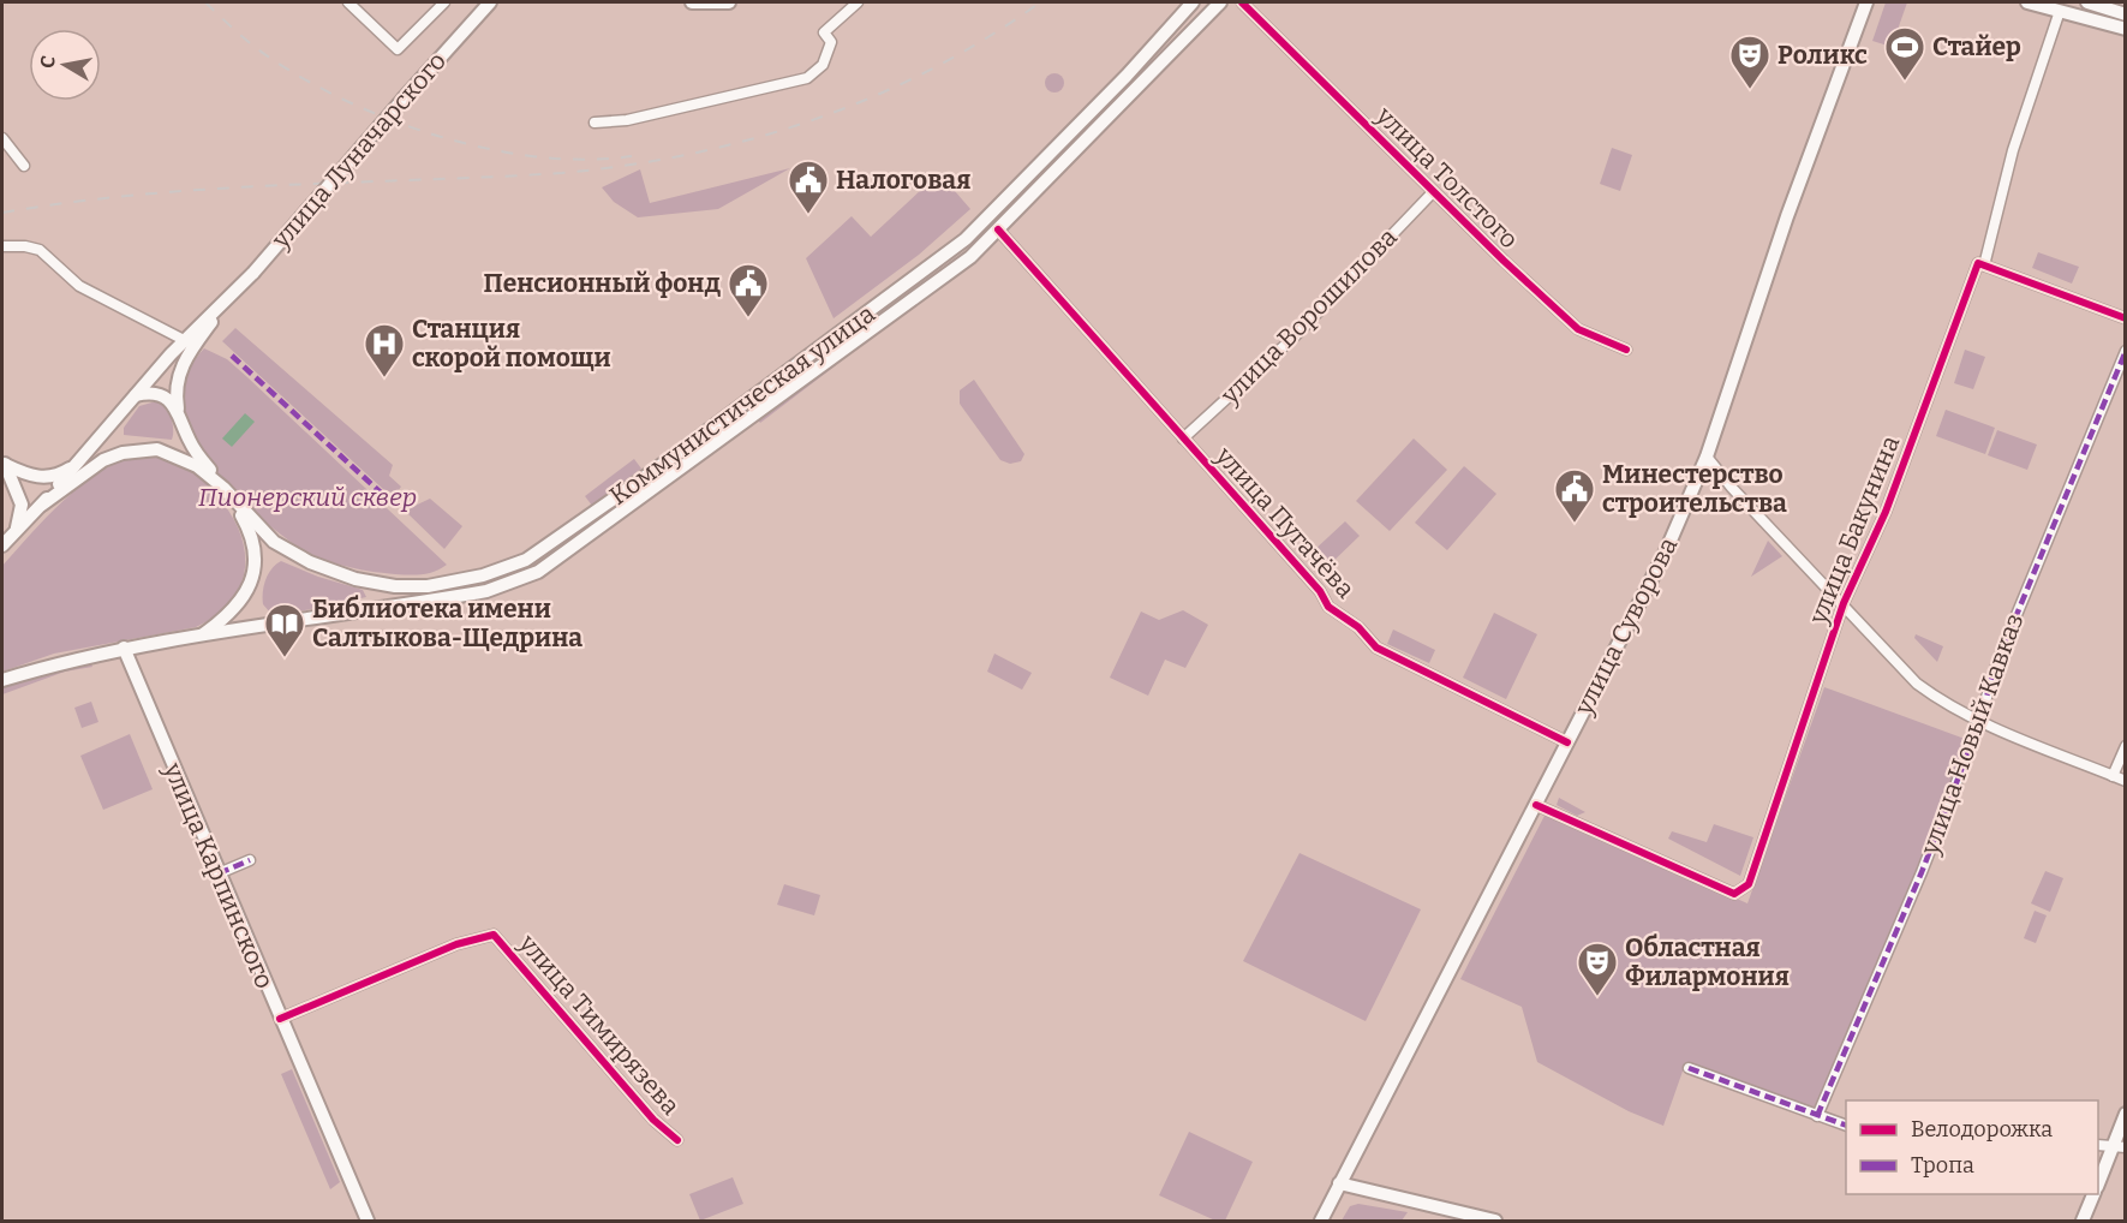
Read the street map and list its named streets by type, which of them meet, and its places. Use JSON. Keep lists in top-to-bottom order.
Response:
{
  "streets": {
    "main road": [
      "улица Луначарского",
      "Коммунистическая улица",
      "улица Пугачёва",
      "улица Суворова",
      "улица Карпинского"
    ],
    "street": [
      "улица Толстого",
      "улица Ворошилова",
      "улица Бакунина",
      "улица Новый Кавказ",
      "улица Тимирязева"
    ]
  },
  "crossings": [
    ["улица Толстого", "улица Ворошилова"],
    ["улица Ворошилова", "улица Пугачёва"],
    ["Коммунистическая улица", "улица Пугачёва"],
    ["Коммунистическая улица", "улица Карпинского"],
    ["улица Пугачёва", "улица Суворова"],
    ["улица Бакунина", "улица Суворова"],
    ["улица Карпинского", "улица Тимирязева"]
  ],
  "parks": ["Пионерский сквер"],
  "places": {
    "sports": ["Стайер"],
    "theatre": ["Роликс", "Областная Филармония"],
    "public building": ["Налоговая", "Пенсионный фонд", "Минестерство строительства"],
    "hospital": ["Станция скорой помощи"],
    "library": ["Библиотека имени Салтыкова-Щедрина"]
  },
  "legend": ["Велодорожка", "Тропа"],
  "north": "left"
}
